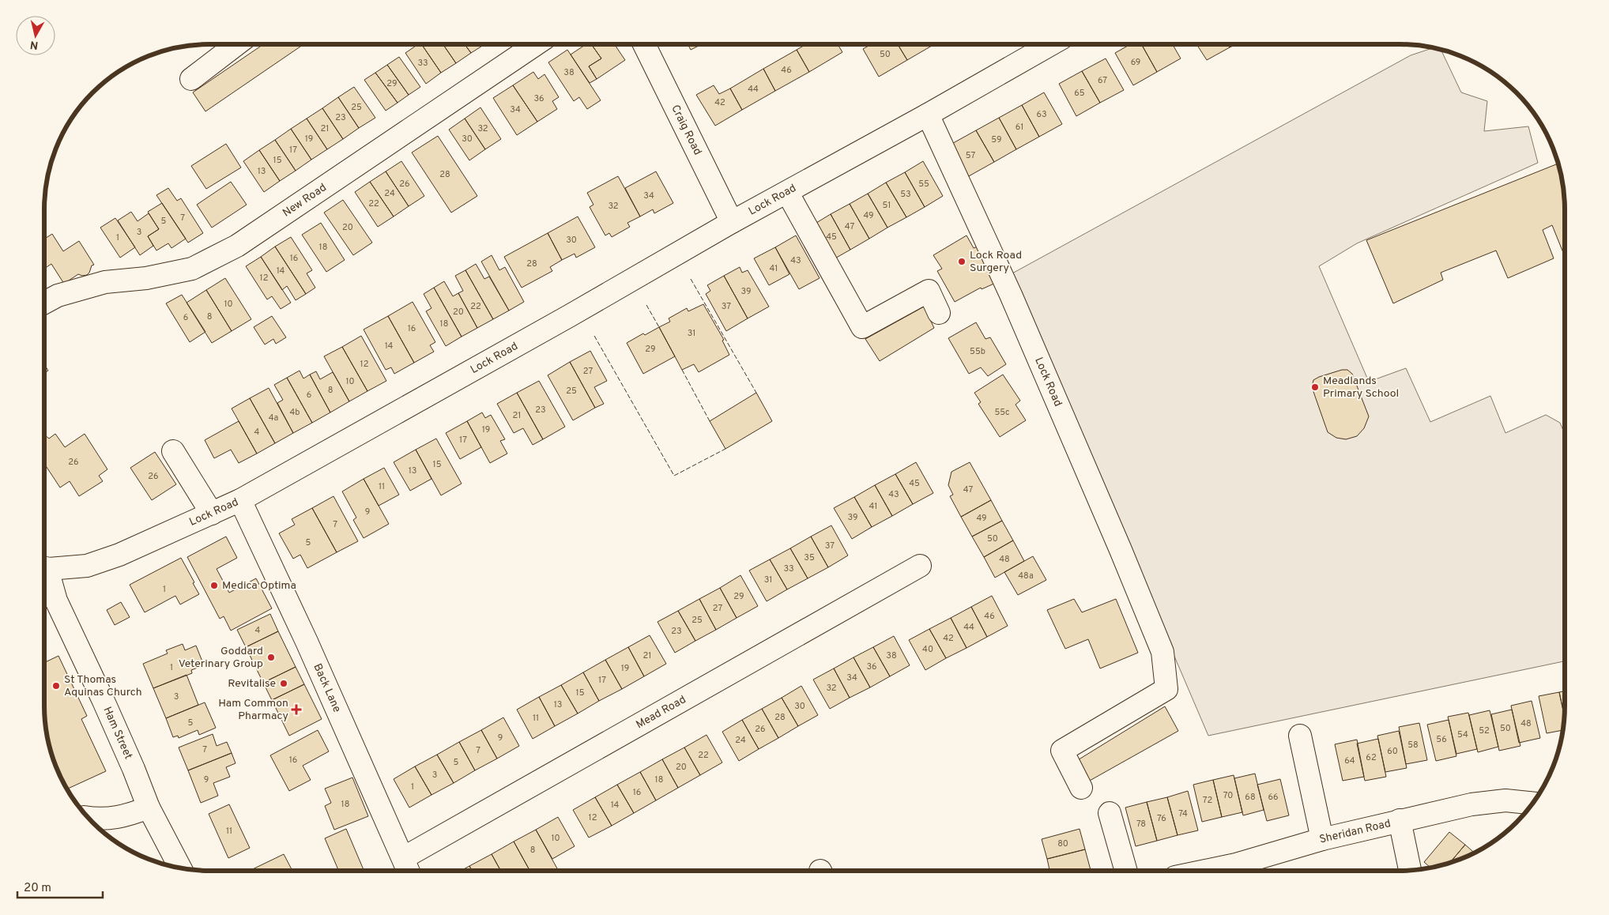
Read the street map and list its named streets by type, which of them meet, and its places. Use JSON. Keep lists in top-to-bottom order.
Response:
{
  "streets": {
    "street": [
      "Craig Road",
      "New Road",
      "Lock Road",
      "Back Lane",
      "Mead Road",
      "Ham Street",
      "Sheridan Road"
    ]
  },
  "crossings": [
    ["Craig Road", "Lock Road"],
    ["Lock Road", "Back Lane"],
    ["Lock Road", "Ham Street"],
    ["Back Lane", "Mead Road"]
  ],
  "places": {
    "other": [
      "Lock Road Surgery",
      "Meadlands Primary School",
      "Medica Optima",
      "Goddard Veterinary Group",
      "Revitalise",
      "St Thomas Aquinas Church"
    ],
    "health": ["Ham Common Pharmacy"]
  },
  "house_numbers": [
    "50",
    "69",
    "33",
    "46",
    "38",
    "67",
    "29",
    "44",
    "65",
    "36",
    "42",
    "25",
    "34",
    "63",
    "23",
    "61",
    "21",
    "32",
    "19",
    "30",
    "59",
    "17",
    "57",
    "15",
    "13",
    "28",
    "26",
    "55",
    "24",
    "53",
    "34",
    "22",
    "51",
    "32",
    "49",
    "7",
    "5",
    "47",
    "20",
    "3",
    "45",
    "1",
    "30",
    "18",
    "16",
    "43",
    "28",
    "41",
    "14",
    "12",
    "39",
    "10",
    "22",
    "37",
    "20",
    "8",
    "6",
    "18",
    "16",
    "31",
    "14",
    "29",
    "55b",
    "12",
    "27",
    "10",
    "8",
    "25",
    "6",
    "23",
    "4b",
    "55c",
    "21",
    "4a",
    "19",
    "4",
    "17",
    "26",
    "15",
    "13",
    "26",
    "45",
    "11",
    "47",
    "43",
    "41",
    "9",
    "39",
    "49",
    "7",
    "50",
    "5",
    "37",
    "35",
    "48",
    "33",
    "48a",
    "31",
    "1",
    "29",
    "27",
    "46",
    "25",
    "44",
    "4",
    "23",
    "42",
    "40",
    "21",
    "38",
    "36",
    "1",
    "19",
    "34",
    "17",
    "32",
    "15",
    "3",
    "13",
    "30",
    "28",
    "11",
    "5",
    "48",
    "50",
    "26",
    "52",
    "54",
    "9",
    "56",
    "24",
    "58",
    "7",
    "7",
    "60",
    "22",
    "62",
    "16",
    "64",
    "5",
    "20",
    "3",
    "9",
    "18",
    "1",
    "16",
    "70",
    "68",
    "66",
    "72",
    "18",
    "14",
    "74",
    "12",
    "76",
    "78",
    "11",
    "10",
    "80",
    "8"
  ],
  "scale_bar": "20 m",
  "north": "bottom"
}
